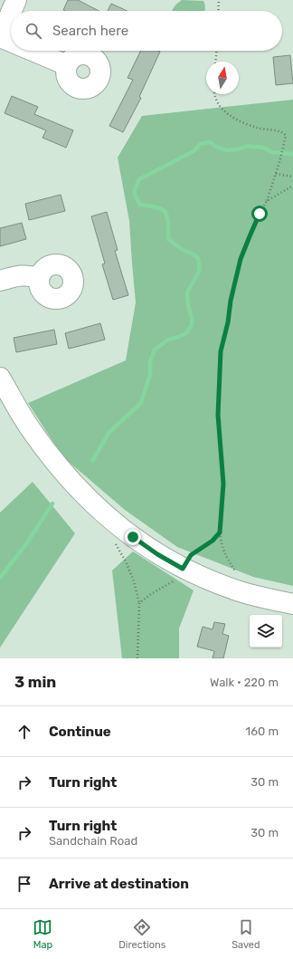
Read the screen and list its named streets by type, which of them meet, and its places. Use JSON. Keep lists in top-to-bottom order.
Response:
{
  "north": "top",
  "page": {
    "search": "Search here",
    "heading": ["3 min", "Walk · 220 m"],
    "list": [
      ["Continue", "160 m"],
      ["Turn right", "30 m"],
      ["Turn right", "Sandchain Road", "30 m"],
      "Arrive at destination"
    ],
    "nav": ["Map", "Directions", "Saved"]
  }
}
